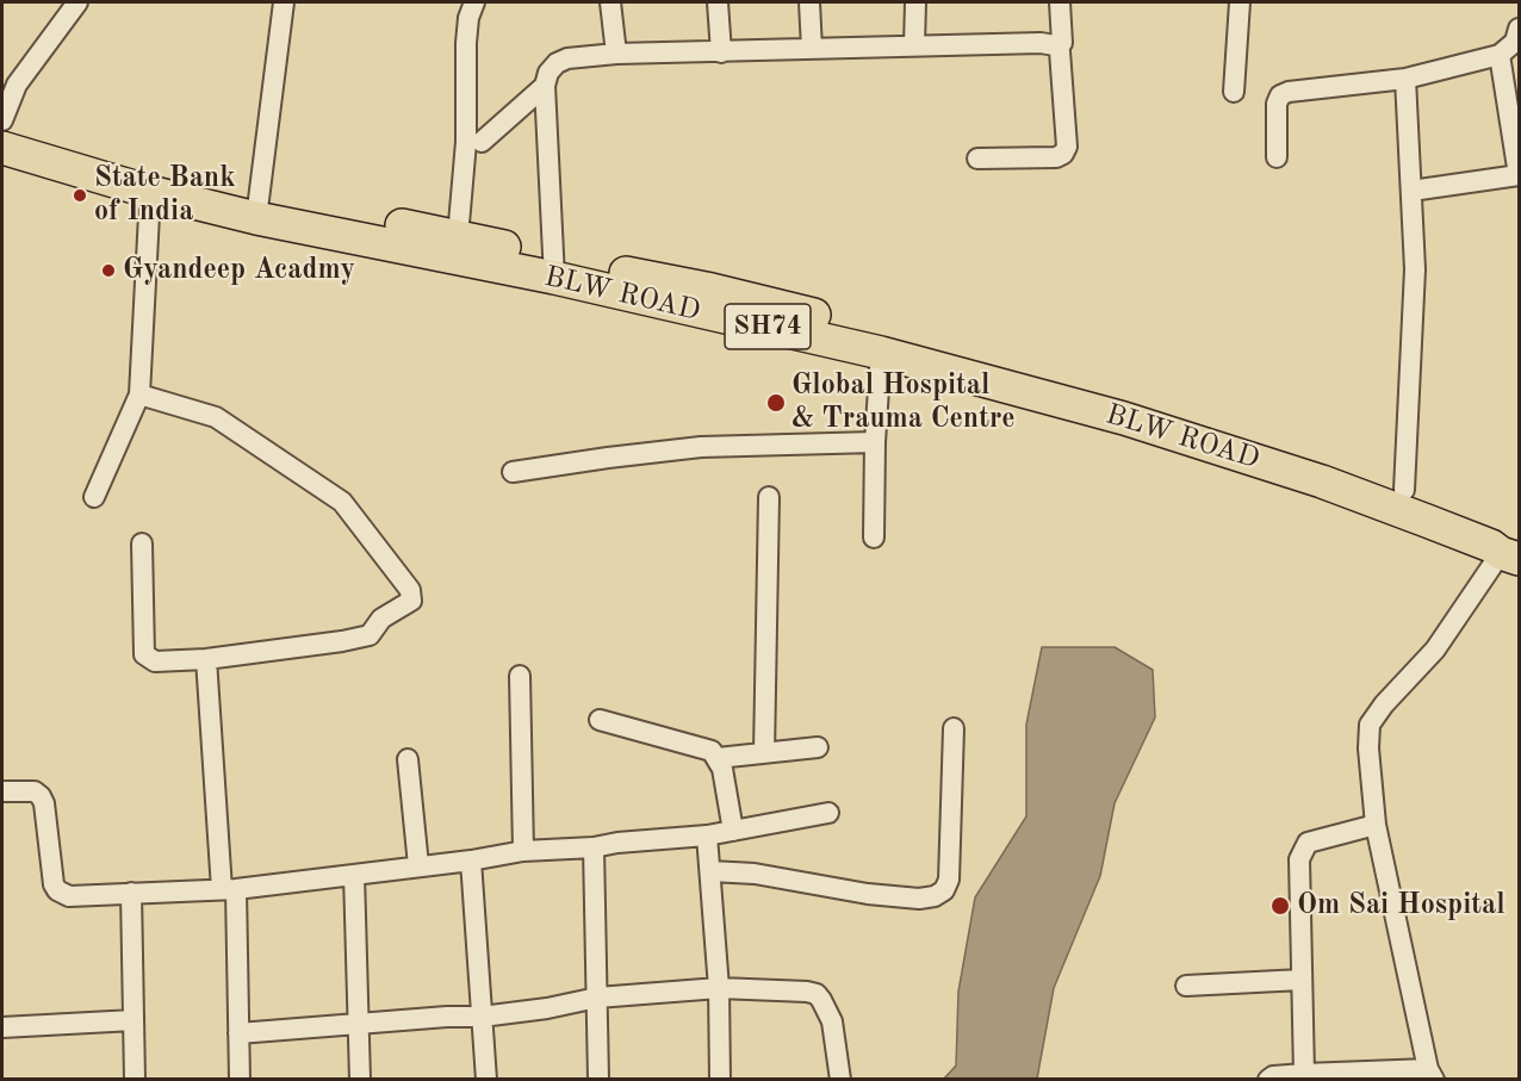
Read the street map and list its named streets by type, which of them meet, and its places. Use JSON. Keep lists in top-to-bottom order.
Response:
{
  "streets": {
    "main road": ["BLW ROAD", "SH74"]
  },
  "crossings": [
    ["BLW ROAD", "SH74"]
  ],
  "places": [
    "State Bank of India",
    "Gyandeep Acadmy",
    "Global Hospital & Trauma Centre",
    "Om Sai Hospital"
  ]
}
